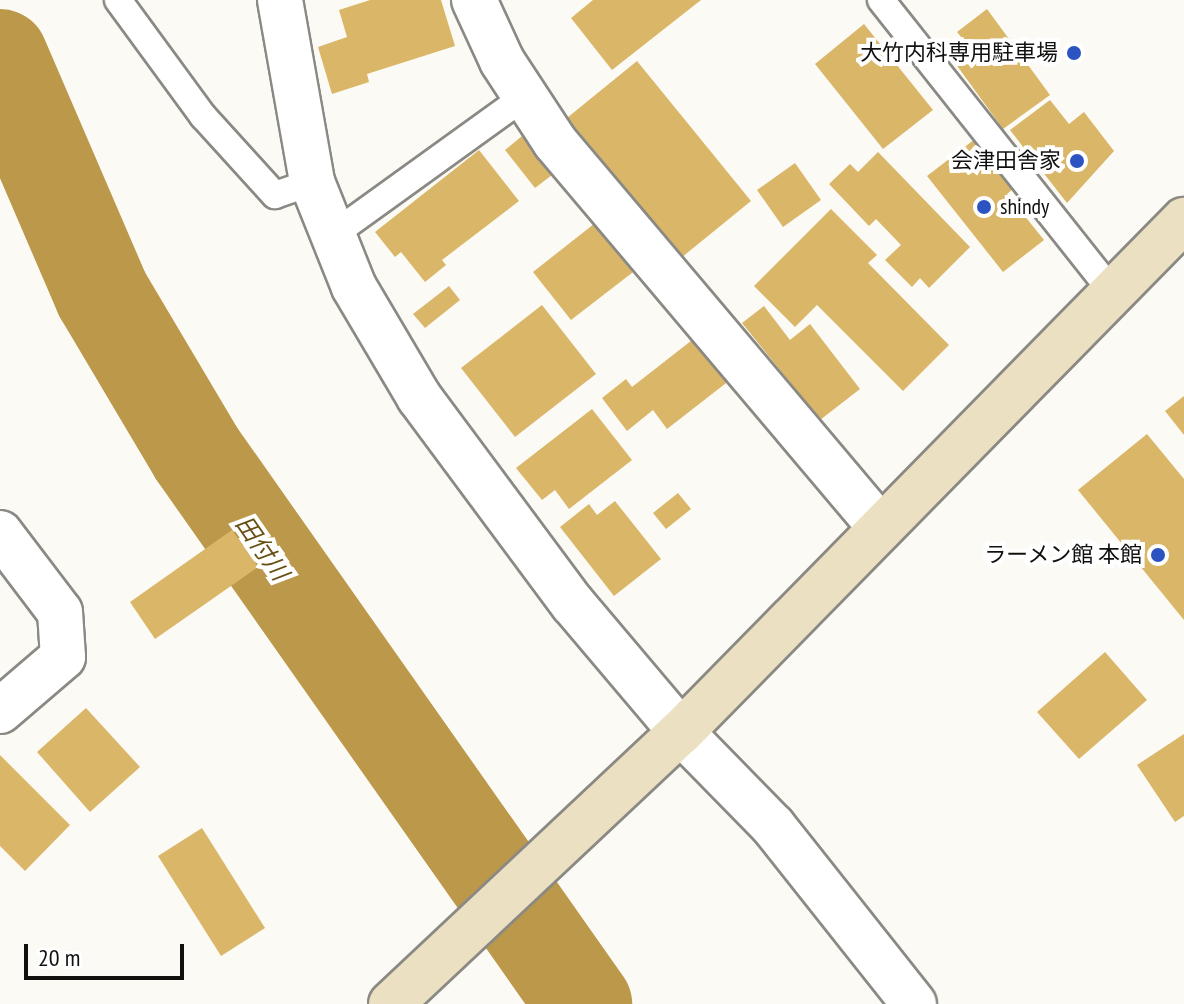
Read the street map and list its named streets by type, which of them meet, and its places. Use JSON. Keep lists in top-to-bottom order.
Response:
{
  "water": ["田付川"],
  "places": [
    "大竹内科専用駐車場",
    "会津田舎家",
    "shindy",
    "ラーメン館 本館"
  ],
  "scale_bar": "20 m"
}
